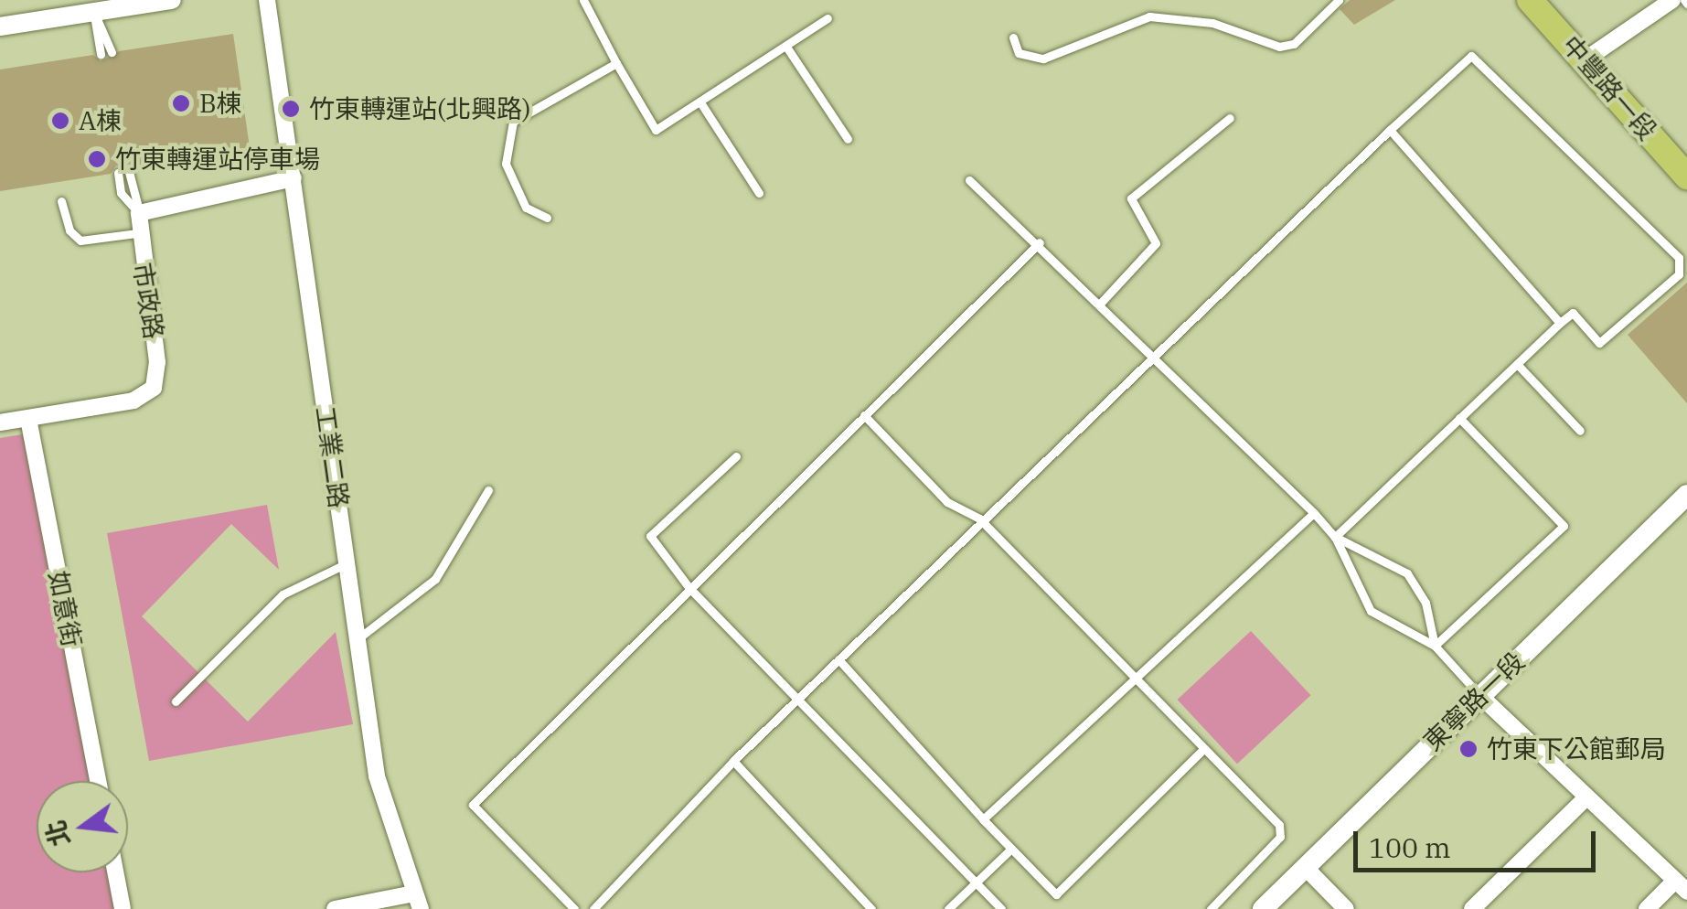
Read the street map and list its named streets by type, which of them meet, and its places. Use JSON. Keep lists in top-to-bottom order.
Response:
{
  "streets": {
    "main road": ["中豐路一段", "東寧路一段"],
    "street": ["市政路", "工業二路", "如意街"]
  },
  "crossings": [
    ["市政路", "如意街"]
  ],
  "places": [
    "B棟",
    "竹東轉運站(北興路)",
    "A棟",
    "竹東轉運站停車場",
    "竹東下公館郵局"
  ],
  "scale_bar": "100 m",
  "north": "left"
}
